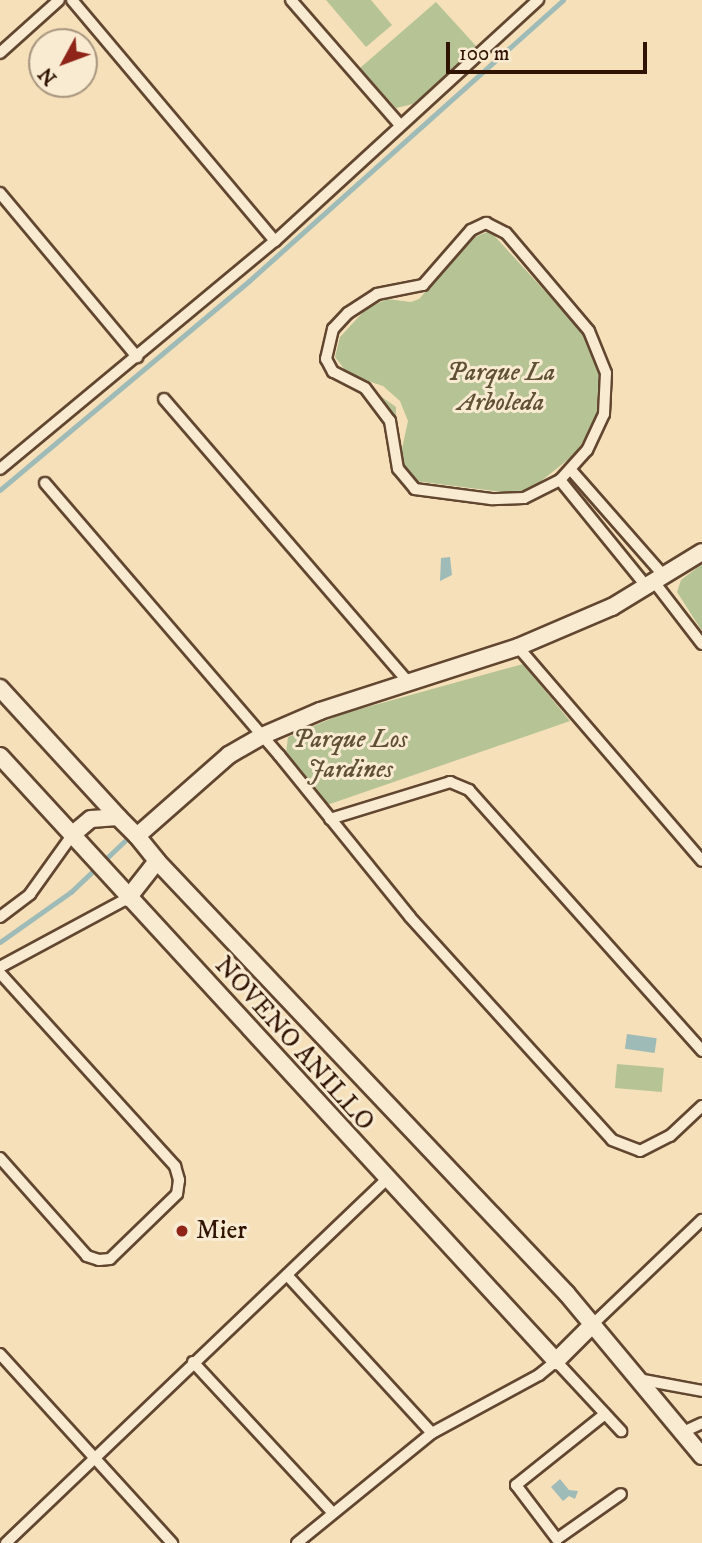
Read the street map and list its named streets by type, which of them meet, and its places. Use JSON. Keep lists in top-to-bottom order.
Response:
{
  "streets": {
    "street": ["NOVENO ANILLO"]
  },
  "parks": ["Parque La Arboleda", "Parque Los Jardines"],
  "places": ["Mier"],
  "scale_bar": "100 m",
  "north": "bottom left"
}
